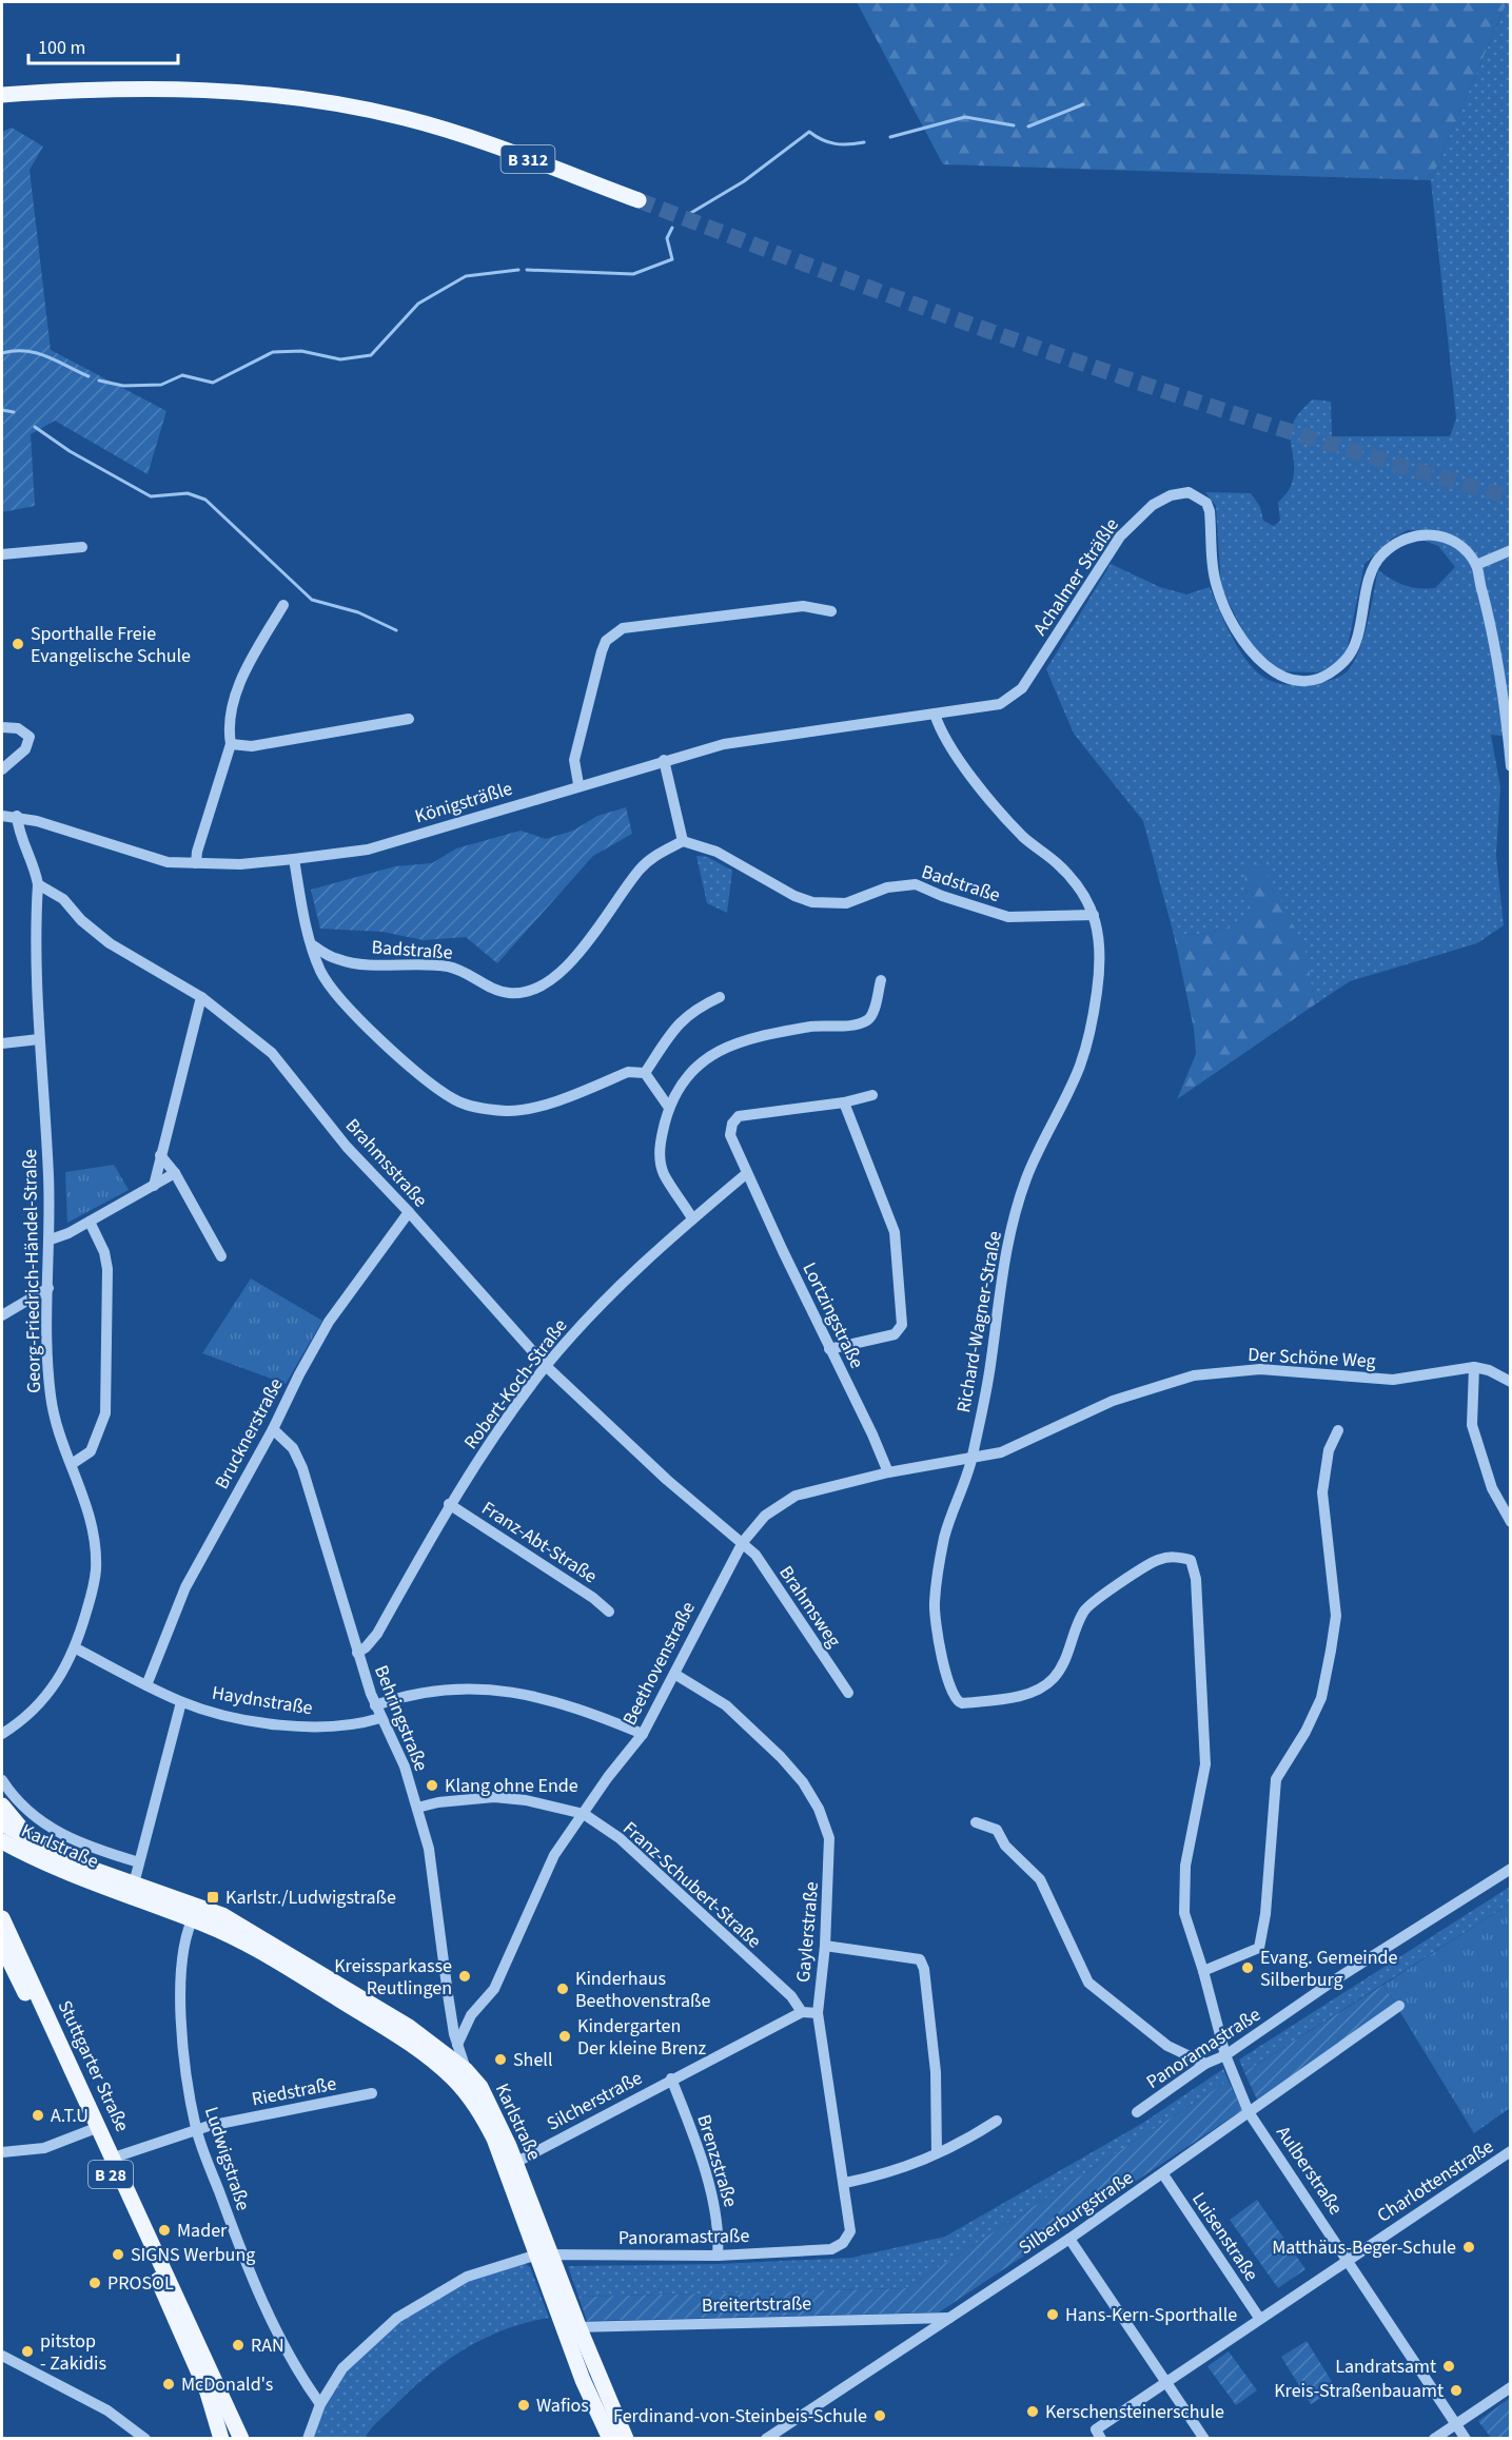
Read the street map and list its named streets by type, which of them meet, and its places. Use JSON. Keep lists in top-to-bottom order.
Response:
{
  "streets": {
    "main road": [
      "B 312",
      "Karlstraße",
      "Stuttgarter Straße",
      "B 28"
    ],
    "street": [
      "Achalmer Sträßle",
      "Königsträßle",
      "Badstraße",
      "Brahmsstraße",
      "Georg-Friedrich-Händel-Straße",
      "Lortzingstraße",
      "Richard-Wagner-Straße",
      "Der Schöne Weg",
      "Robert-Koch-Straße",
      "Brucknerstraße",
      "Franz-Abt-Straße",
      "Brahmsweg",
      "Beethovenstraße",
      "Haydnstraße",
      "Behringstraße",
      "Franz-Schubert-Straße",
      "Gaylerstraße",
      "Panoramastraße",
      "Riedstraße",
      "Silcherstraße",
      "Ludwigstraße",
      "Brenzstraße",
      "Aulberstraße",
      "Charlottenstraße",
      "Silberburgstraße",
      "Luisenstraße",
      "Breitertstraße"
    ]
  },
  "crossings": [
    ["Achalmer Sträßle", "Königsträßle"],
    ["Achalmer Sträßle", "Richard-Wagner-Straße"],
    ["Königsträßle", "Richard-Wagner-Straße"],
    ["Badstraße", "Richard-Wagner-Straße"],
    ["Brahmsstraße", "Georg-Friedrich-Händel-Straße"],
    ["Brahmsstraße", "Robert-Koch-Straße"],
    ["Brahmsstraße", "Brucknerstraße"],
    ["Brahmsstraße", "Brahmsweg"],
    ["Brahmsstraße", "Beethovenstraße"],
    ["Georg-Friedrich-Händel-Straße", "Haydnstraße"],
    ["Lortzingstraße", "Robert-Koch-Straße"],
    ["Lortzingstraße", "Beethovenstraße"],
    ["Richard-Wagner-Straße", "Der Schöne Weg"],
    ["Richard-Wagner-Straße", "Beethovenstraße"],
    ["Richard-Wagner-Straße", "Aulberstraße"],
    ["Der Schöne Weg", "Beethovenstraße"],
    ["Robert-Koch-Straße", "Franz-Abt-Straße"],
    ["Robert-Koch-Straße", "Behringstraße"],
    ["Brucknerstraße", "Haydnstraße"],
    ["Brucknerstraße", "Behringstraße"],
    ["Brahmsweg", "Beethovenstraße"],
    ["Beethovenstraße", "Behringstraße"],
    ["Beethovenstraße", "Karlstraße"],
    ["Beethovenstraße", "Franz-Schubert-Straße"],
    ["Beethovenstraße", "Gaylerstraße"],
    ["Haydnstraße", "Behringstraße"],
    ["Behringstraße", "Karlstraße"],
    ["Behringstraße", "Franz-Schubert-Straße"],
    ["Karlstraße", "Panoramastraße"],
    ["Karlstraße", "Silcherstraße"],
    ["Karlstraße", "Ludwigstraße"],
    ["Karlstraße", "Breitertstraße"],
    ["Franz-Schubert-Straße", "Silcherstraße"],
    ["Gaylerstraße", "Panoramastraße"],
    ["Panoramastraße", "Ludwigstraße"],
    ["Panoramastraße", "Brenzstraße"],
    ["Panoramastraße", "Aulberstraße"],
    ["Stuttgarter Straße", "Riedstraße"],
    ["Riedstraße", "Ludwigstraße"],
    ["Silcherstraße", "Brenzstraße"],
    ["Aulberstraße", "Charlottenstraße"],
    ["Aulberstraße", "Silberburgstraße"],
    ["Charlottenstraße", "Luisenstraße"],
    ["Silberburgstraße", "Luisenstraße"],
    ["Silberburgstraße", "Breitertstraße"]
  ],
  "places": {
    "other": [
      "Sporthalle Freie Evangelische Schule",
      "Klang ohne Ende",
      "Evang. Gemeinde Silberburg",
      "Kreissparkasse Reutlingen",
      "Kinderhaus Beethovenstraße",
      "Kindergarten Der kleine Brenz",
      "Shell",
      "A.T.U",
      "Mader",
      "Matthäus-Beger-Schule",
      "SIGNS Werbung",
      "PROSOL",
      "Hans-Kern-Sporthalle",
      "RAN",
      "pitstop - Zakidis",
      "Landratsamt",
      "McDonald's",
      "Kreis-Straßenbauamt",
      "Wafios",
      "Kerschensteinerschule",
      "Ferdinand-von-Steinbeis-Schule"
    ],
    "transit": ["Karlstr./Ludwigstraße"]
  },
  "scale_bar": "100 m"
}
